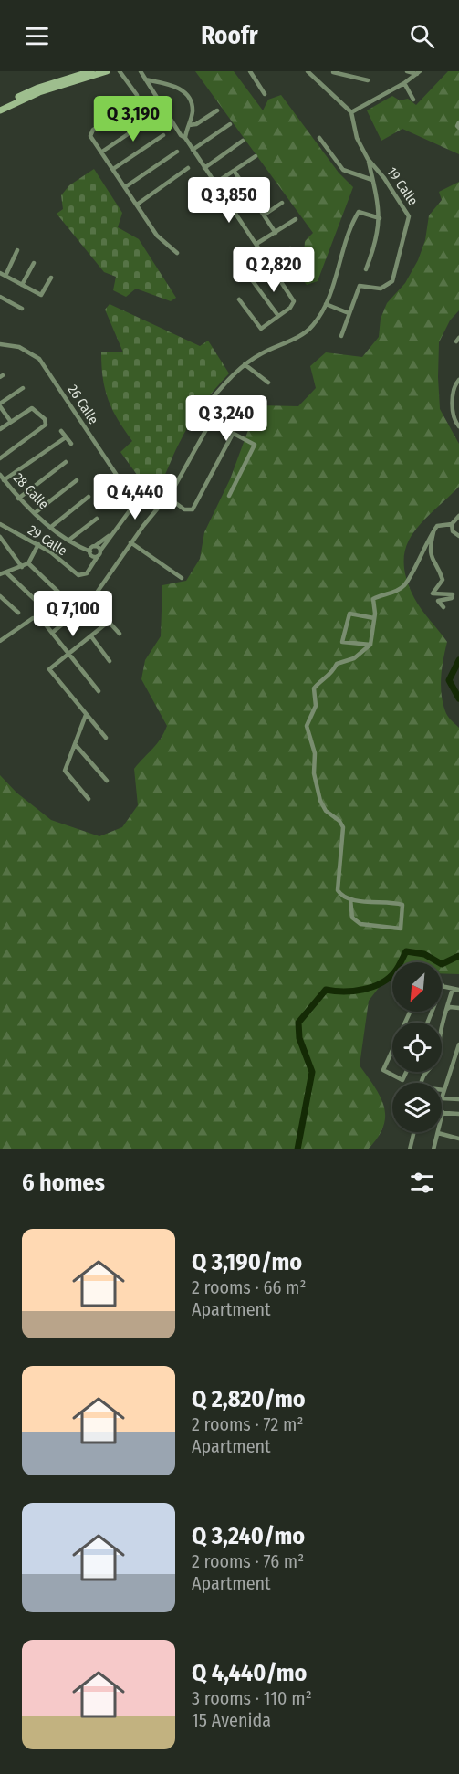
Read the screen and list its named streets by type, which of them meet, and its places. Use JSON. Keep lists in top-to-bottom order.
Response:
{
  "streets": {
    "street": [
      "19 Calle",
      "26 Calle",
      "28 Calle",
      "29 Calle"
    ]
  },
  "north": "bottom left",
  "page": {
    "header": "Roofr",
    "price": [
      "Q 3,190",
      "Q 3,850",
      "Q 2,820",
      "Q 3,240",
      "Q 4,440",
      "Q 7,100"
    ],
    "heading": "6 homes",
    "list": [
      {
        "name": "Q 3,190/mo",
        "note": "2 rooms · 66 m² · Apartment"
      },
      {
        "name": "Q 2,820/mo",
        "note": "2 rooms · 72 m² · Apartment"
      },
      {
        "name": "Q 3,240/mo",
        "note": "2 rooms · 76 m² · Apartment"
      },
      {
        "name": "Q 4,440/mo",
        "note": "3 rooms · 110 m² · 15 Avenida"
      }
    ]
  }
}
